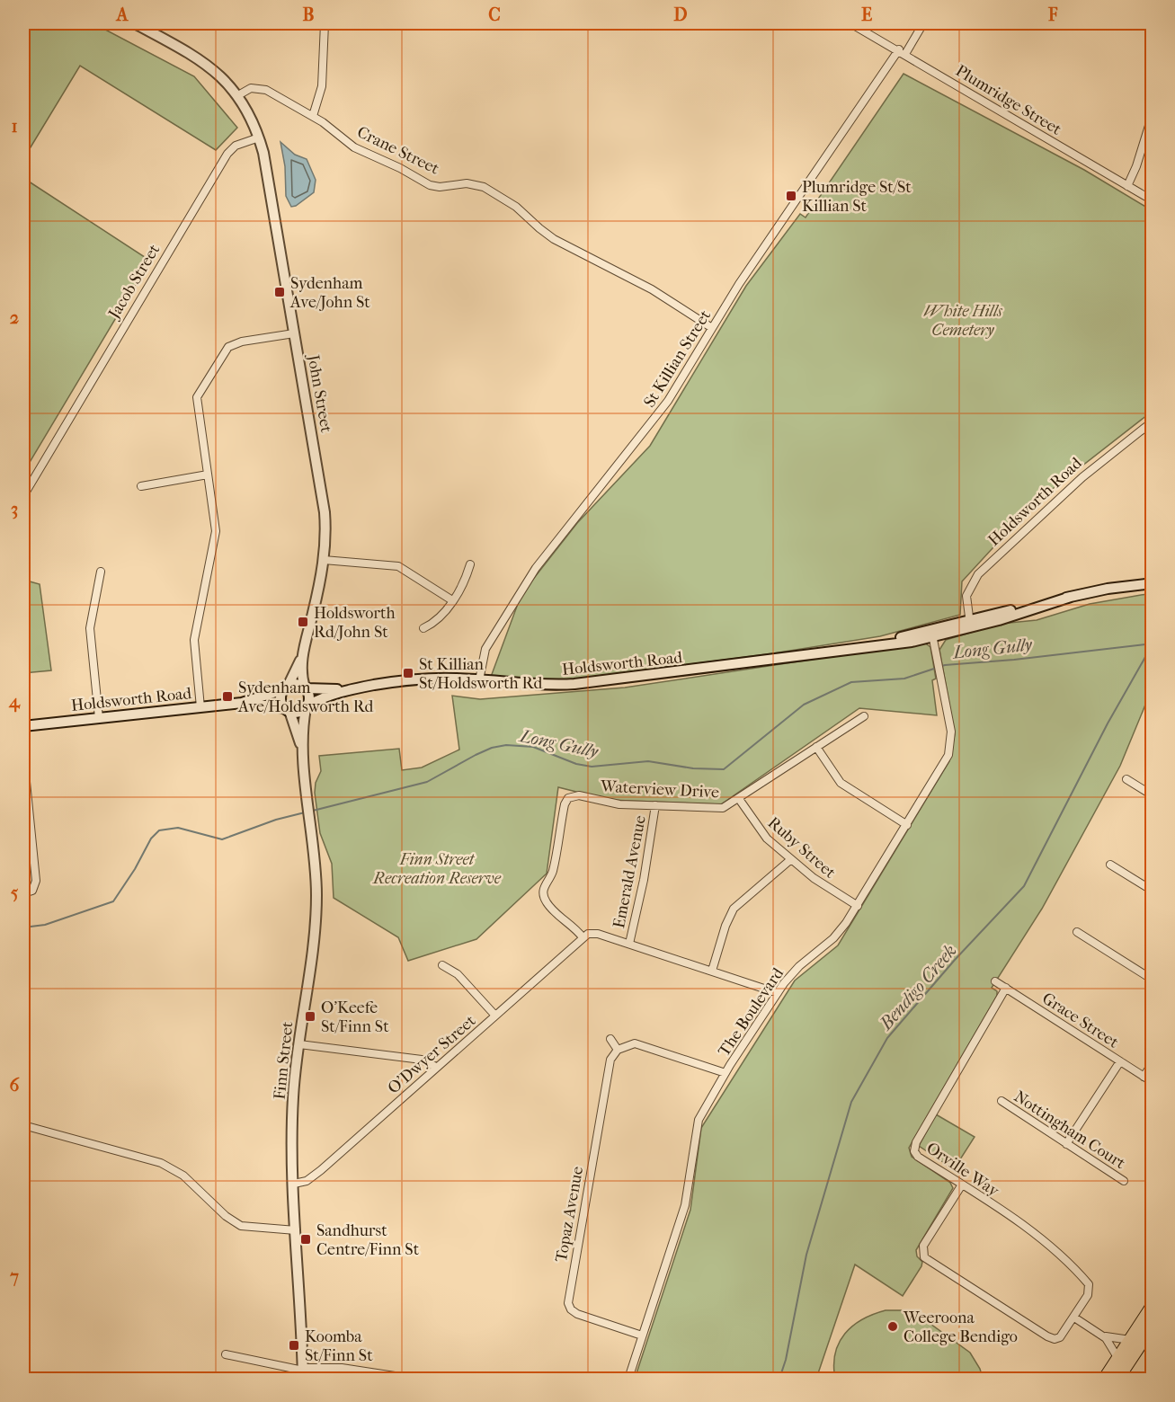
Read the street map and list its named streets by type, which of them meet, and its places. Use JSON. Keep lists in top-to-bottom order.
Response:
{
  "streets": {
    "street": [
      "Plumridge Street",
      "Crane Street",
      "Jacob Street",
      "St Killian Street",
      "John Street",
      "Holdsworth Road",
      "Waterview Drive",
      "Ruby Street",
      "Emerald Avenue",
      "The Boulevard",
      "Grace Street",
      "O'Dwyer Street",
      "Finn Street",
      "Nottingham Court",
      "Orville Way",
      "Topaz Avenue"
    ]
  },
  "crossings": [
    ["Plumridge Street", "St Killian Street"],
    ["Crane Street", "St Killian Street"],
    ["Jacob Street", "John Street"],
    ["St Killian Street", "Holdsworth Road"],
    ["John Street", "Holdsworth Road"],
    ["John Street", "Finn Street"],
    ["Holdsworth Road", "The Boulevard"],
    ["Holdsworth Road", "Finn Street"],
    ["Waterview Drive", "Ruby Street"],
    ["Waterview Drive", "Emerald Avenue"],
    ["Waterview Drive", "O'Dwyer Street"],
    ["Ruby Street", "The Boulevard"],
    ["The Boulevard", "Topaz Avenue"],
    ["Grace Street", "Orville Way"],
    ["O'Dwyer Street", "Finn Street"]
  ],
  "water": ["Long Gully", "Bendigo Creek"],
  "parks": ["White Hills Cemetery", "Finn Street Recreation Reserve"],
  "places": {
    "transit": [
      "Plumridge St/St Killian St",
      "Sydenham Ave/John St",
      "Holdsworth Rd/John St",
      "St Killian St/Holdsworth Rd",
      "Sydenham Ave/Holdsworth Rd",
      "O'Keefe St/Finn St",
      "Sandhurst Centre/Finn St",
      "Koomba St/Finn St"
    ],
    "other": ["Weeroona College Bendigo"]
  },
  "grid": {
    "columns": [
      "A",
      "B",
      "C",
      "D",
      "E",
      "F"
    ],
    "rows": [
      "1",
      "2",
      "3",
      "4",
      "5",
      "6",
      "7"
    ]
  }
}
